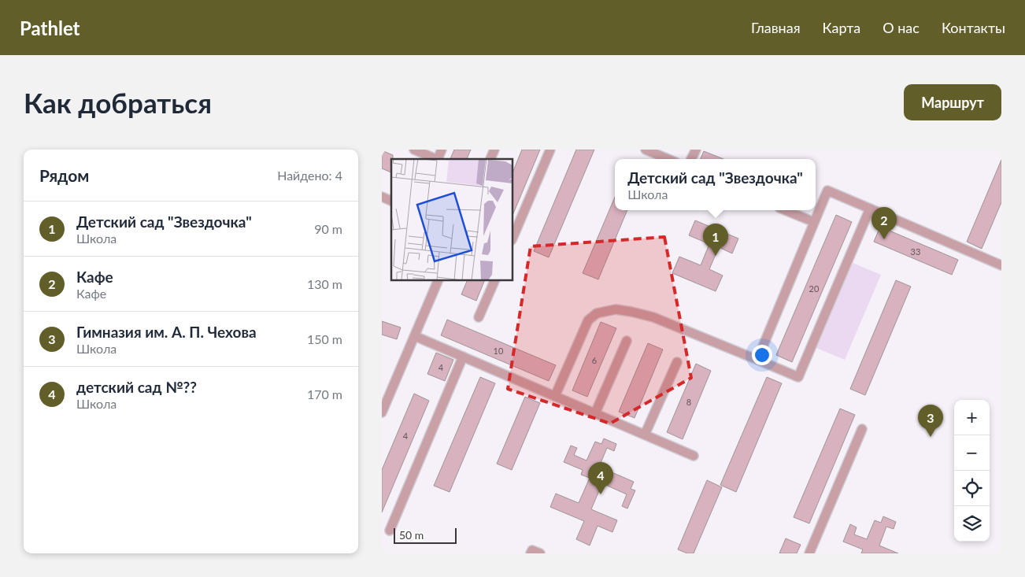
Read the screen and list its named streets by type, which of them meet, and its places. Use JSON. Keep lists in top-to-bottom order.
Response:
{
  "house_numbers": [
    "33",
    "20",
    "10",
    "6",
    "4",
    "8",
    "4"
  ],
  "scale_bar": "50 m",
  "page": {
    "header": "Pathlet",
    "nav": [
      "Главная",
      "Карта",
      "О нас",
      "Контакты"
    ],
    "buttons": "Маршрут",
    "title": "Как добраться",
    "heading": ["Рядом", "Найдено: 4"],
    "popup": ["Детский сад \"Звездочка\"", "Школа"],
    "list": [
      {
        "mark": "1",
        "name": "Детский сад \"Звездочка\"",
        "note": "Школа",
        "value": "90 m"
      },
      {
        "mark": "2",
        "name": "Кафе",
        "note": "Кафе",
        "value": "130 m"
      },
      {
        "mark": "3",
        "name": "Гимназия им. А. П. Чехова",
        "note": "Школа",
        "value": "150 m"
      },
      {
        "mark": "4",
        "name": "детский сад №??",
        "note": "Школа",
        "value": "170 m"
      }
    ],
    "pins": [
      "2",
      "1",
      "3",
      "4"
    ],
    "map_buttons": ["+", "−"],
    "scale": "50 m"
  }
}
